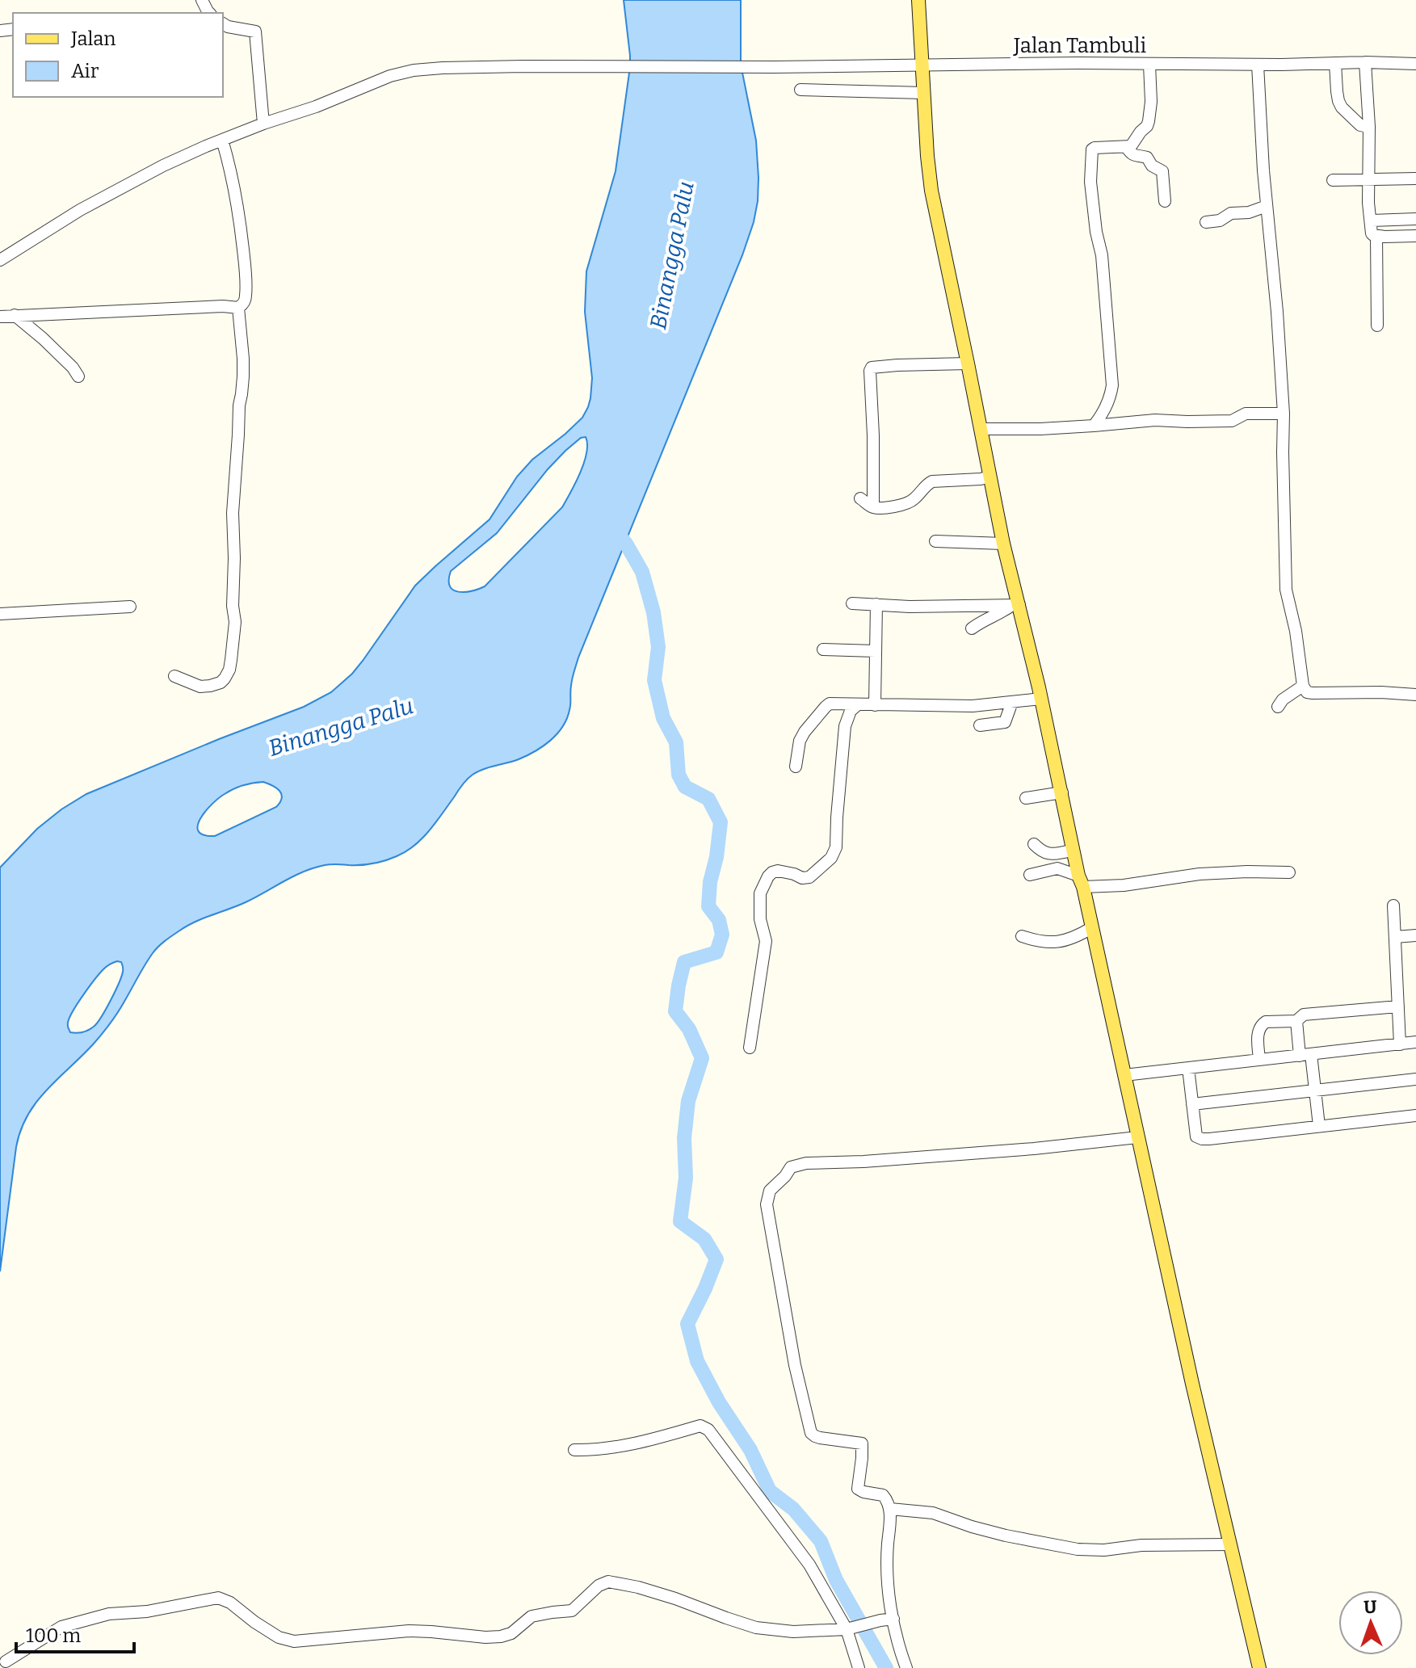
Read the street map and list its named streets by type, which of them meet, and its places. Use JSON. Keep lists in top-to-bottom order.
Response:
{
  "streets": {
    "street": ["Jalan Tambuli"]
  },
  "water": ["Binangga Palu"],
  "legend": ["Jalan", "Air"],
  "scale_bar": "100 m",
  "north": "top"
}
